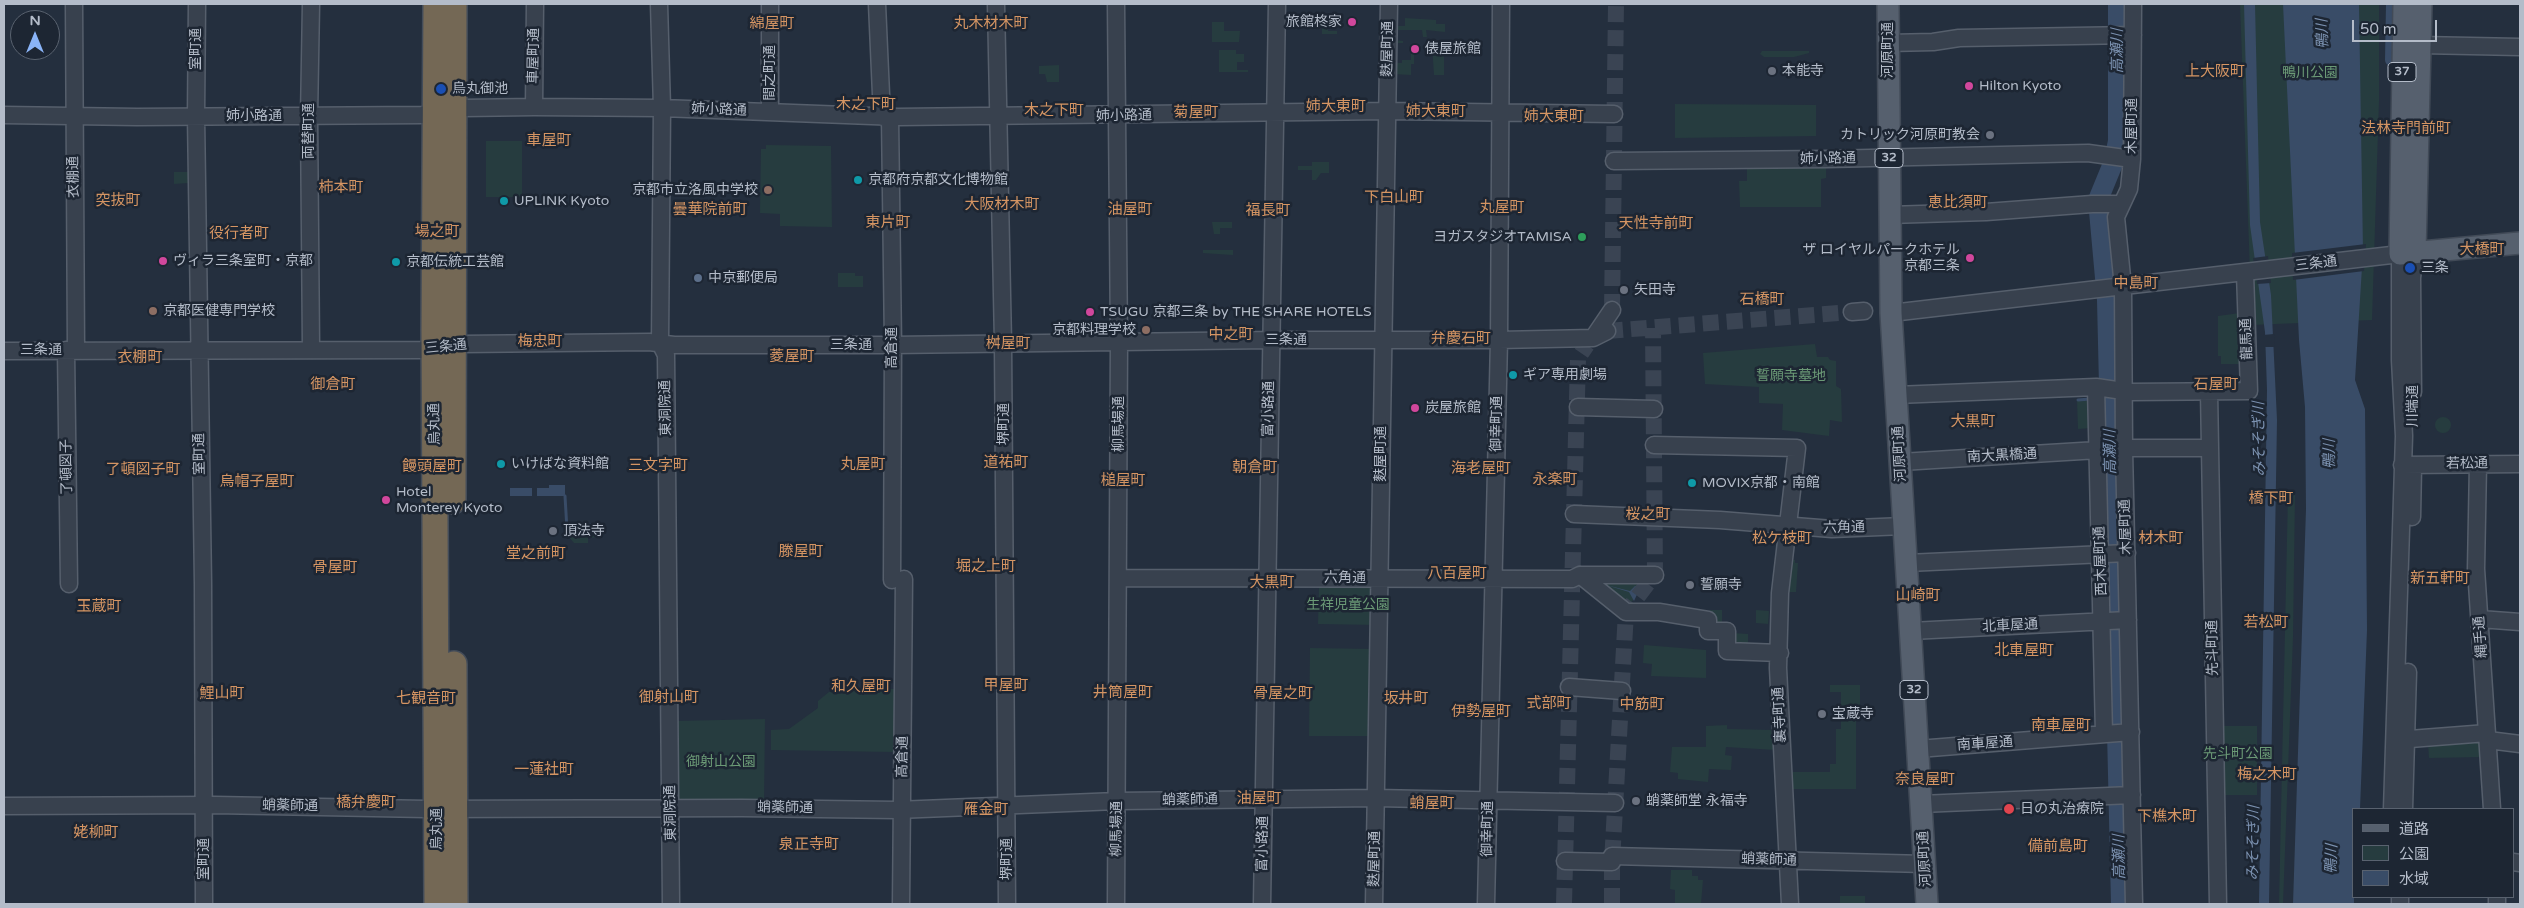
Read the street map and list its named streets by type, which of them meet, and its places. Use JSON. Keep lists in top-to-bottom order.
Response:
{
  "streets": {
    "highway": ["烏丸通"],
    "main road": [
      "河原町通",
      "37",
      "32",
      "三条通",
      "川端通"
    ],
    "street": [
      "室町通",
      "麩屋町通",
      "車屋町通",
      "間之町通",
      "姉小路通",
      "木屋町通",
      "両替町通",
      "衣棚通",
      "龍馬通",
      "高倉通",
      "東洞院通",
      "富小路通",
      "堺町通",
      "柳馬場通",
      "御幸町通",
      "南大黒橋通",
      "若松通",
      "了頓図子",
      "六角通",
      "西木屋町通",
      "北車屋通",
      "縄手通",
      "先斗町通",
      "裏寺町通",
      "南車屋通",
      "蛸薬師通"
    ]
  },
  "crossings": [
    ["室町通", "姉小路通"],
    ["室町通", "三条通"],
    ["室町通", "蛸薬師通"],
    ["麩屋町通", "姉小路通"],
    ["麩屋町通", "三条通"],
    ["麩屋町通", "六角通"],
    ["麩屋町通", "蛸薬師通"],
    ["河原町通", "姉小路通"],
    ["河原町通", "三条通"],
    ["河原町通", "龍馬通"],
    ["河原町通", "南大黒橋通"],
    ["河原町通", "六角通"],
    ["河原町通", "北車屋通"],
    ["河原町通", "南車屋通"],
    ["河原町通", "蛸薬師通"],
    ["車屋町通", "姉小路通"],
    ["間之町通", "姉小路通"],
    ["姉小路通", "木屋町通"],
    ["姉小路通", "両替町通"],
    ["姉小路通", "衣棚通"],
    ["姉小路通", "高倉通"],
    ["姉小路通", "東洞院通"],
    ["姉小路通", "富小路通"],
    ["姉小路通", "烏丸通"],
    ["姉小路通", "堺町通"],
    ["姉小路通", "柳馬場通"],
    ["姉小路通", "御幸町通"],
    ["木屋町通", "三条通"],
    ["木屋町通", "龍馬通"],
    ["木屋町通", "南大黒橋通"],
    ["木屋町通", "西木屋町通"],
    ["木屋町通", "北車屋通"],
    ["木屋町通", "南車屋通"],
    ["両替町通", "三条通"],
    ["衣棚通", "三条通"],
    ["衣棚通", "了頓図子"],
    ["三条通", "龍馬通"],
    ["三条通", "高倉通"],
    ["三条通", "川端通"],
    ["三条通", "東洞院通"],
    ["三条通", "富小路通"],
    ["三条通", "烏丸通"],
    ["三条通", "堺町通"],
    ["三条通", "柳馬場通"],
    ["三条通", "御幸町通"],
    ["三条通", "了頓図子"],
    ["龍馬通", "西木屋町通"],
    ["龍馬通", "先斗町通"],
    ["高倉通", "蛸薬師通"],
    ["川端通", "若松通"],
    ["東洞院通", "蛸薬師通"],
    ["富小路通", "六角通"],
    ["富小路通", "蛸薬師通"],
    ["烏丸通", "蛸薬師通"],
    ["堺町通", "蛸薬師通"],
    ["柳馬場通", "六角通"],
    ["柳馬場通", "蛸薬師通"],
    ["御幸町通", "六角通"],
    ["御幸町通", "蛸薬師通"],
    ["南大黒橋通", "西木屋町通"],
    ["南大黒橋通", "先斗町通"],
    ["若松通", "縄手通"],
    ["六角通", "裏寺町通"],
    ["西木屋町通", "北車屋通"],
    ["西木屋町通", "南車屋通"],
    ["裏寺町通", "蛸薬師通"]
  ],
  "districts": [
    "綿屋町",
    "丸木材木町",
    "上大阪町",
    "木之下町",
    "姉大東町",
    "木之下町",
    "姉大東町",
    "菊屋町",
    "姉大東町",
    "法林寺門前町",
    "車屋町",
    "柿本町",
    "下白山町",
    "突抜町",
    "恵比須町",
    "大阪材木町",
    "丸屋町",
    "曇華院前町",
    "油屋町",
    "福長町",
    "東片町",
    "天性寺前町",
    "場之町",
    "役行者町",
    "大橋町",
    "中島町",
    "石橋町",
    "中之町",
    "弁慶石町",
    "梅忠町",
    "桝屋町",
    "菱屋町",
    "衣棚町",
    "御倉町",
    "石屋町",
    "大黒町",
    "道祐町",
    "丸屋町",
    "三文字町",
    "饅頭屋町",
    "朝倉町",
    "海老屋町",
    "了頓図子町",
    "永楽町",
    "槌屋町",
    "烏帽子屋町",
    "橋下町",
    "桜之町",
    "松ケ枝町",
    "材木町",
    "滕屋町",
    "堂之前町",
    "堀之上町",
    "骨屋町",
    "八百屋町",
    "新五軒町",
    "大黒町",
    "山崎町",
    "玉蔵町",
    "若松町",
    "北車屋町",
    "甲屋町",
    "和久屋町",
    "井筒屋町",
    "鯉山町",
    "骨屋之町",
    "御射山町",
    "七観音町",
    "坂井町",
    "式部町",
    "中筋町",
    "伊勢屋町",
    "南車屋町",
    "一蓮社町",
    "梅之木町",
    "奈良屋町",
    "油屋町",
    "橋弁慶町",
    "蛸屋町",
    "雁金町",
    "下樵木町",
    "姥柳町",
    "泉正寺町",
    "備前島町"
  ],
  "water": ["鴨川", "高瀬川", "みそそぎ川"],
  "parks": [
    "鴨川公園",
    "誓願寺墓地",
    "生祥児童公園",
    "先斗町公園",
    "御射山公園"
  ],
  "places": [
    "旅館柊家",
    "俵屋旅館",
    "本能寺",
    "Hilton Kyoto",
    "烏丸御池",
    "カトリック河原町教会",
    "京都府京都文化博物館",
    "京都市立洛風中学校",
    "UPLINK Kyoto",
    "ヨガスタジオTAMISA",
    "ザ ロイヤルパークホテル 京都三条",
    "ヴィラ三条室町・京都",
    "京都伝統工芸館",
    "三条",
    "中京郵便局",
    "矢田寺",
    "京都医健専門学校",
    "TSUGU 京都三条 by THE SHARE HOTELS",
    "京都料理学校",
    "ギア専用劇場",
    "炭屋旅館",
    "いけばな資料館",
    "MOVIX京都・南館",
    "Hotel Monterey Kyoto",
    "頂法寺",
    "誓願寺",
    "宝蔵寺",
    "蛸薬師堂 永福寺",
    "日の丸治療院"
  ],
  "legend": ["道路", "公園", "水域"],
  "scale_bar": "50 m",
  "north": "top"
}
